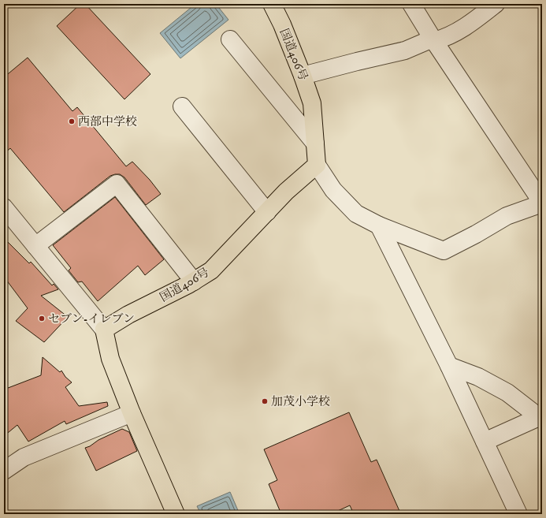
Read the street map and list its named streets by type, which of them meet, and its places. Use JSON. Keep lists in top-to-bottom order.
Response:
{
  "streets": {
    "highway": ["国道406号"]
  },
  "places": ["西部中学校", "セブン-イレブン", "加茂小学校"]
}
